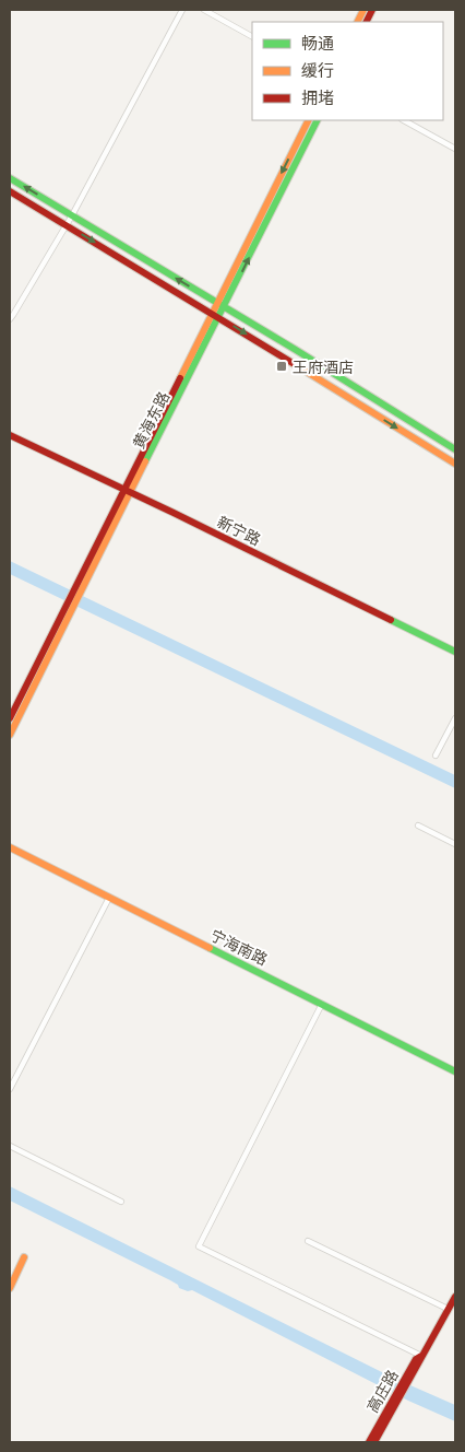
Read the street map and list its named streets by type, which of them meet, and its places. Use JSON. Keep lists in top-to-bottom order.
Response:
{
  "streets": {
    "street": [
      "黄海东路",
      "新宁路",
      "宁海南路",
      "高庄路"
    ]
  },
  "crossings": [
    ["黄海东路", "新宁路"]
  ],
  "places": {
    "transit": ["王府酒店"]
  },
  "legend": ["畅通", "缓行", "拥堵"]
}
